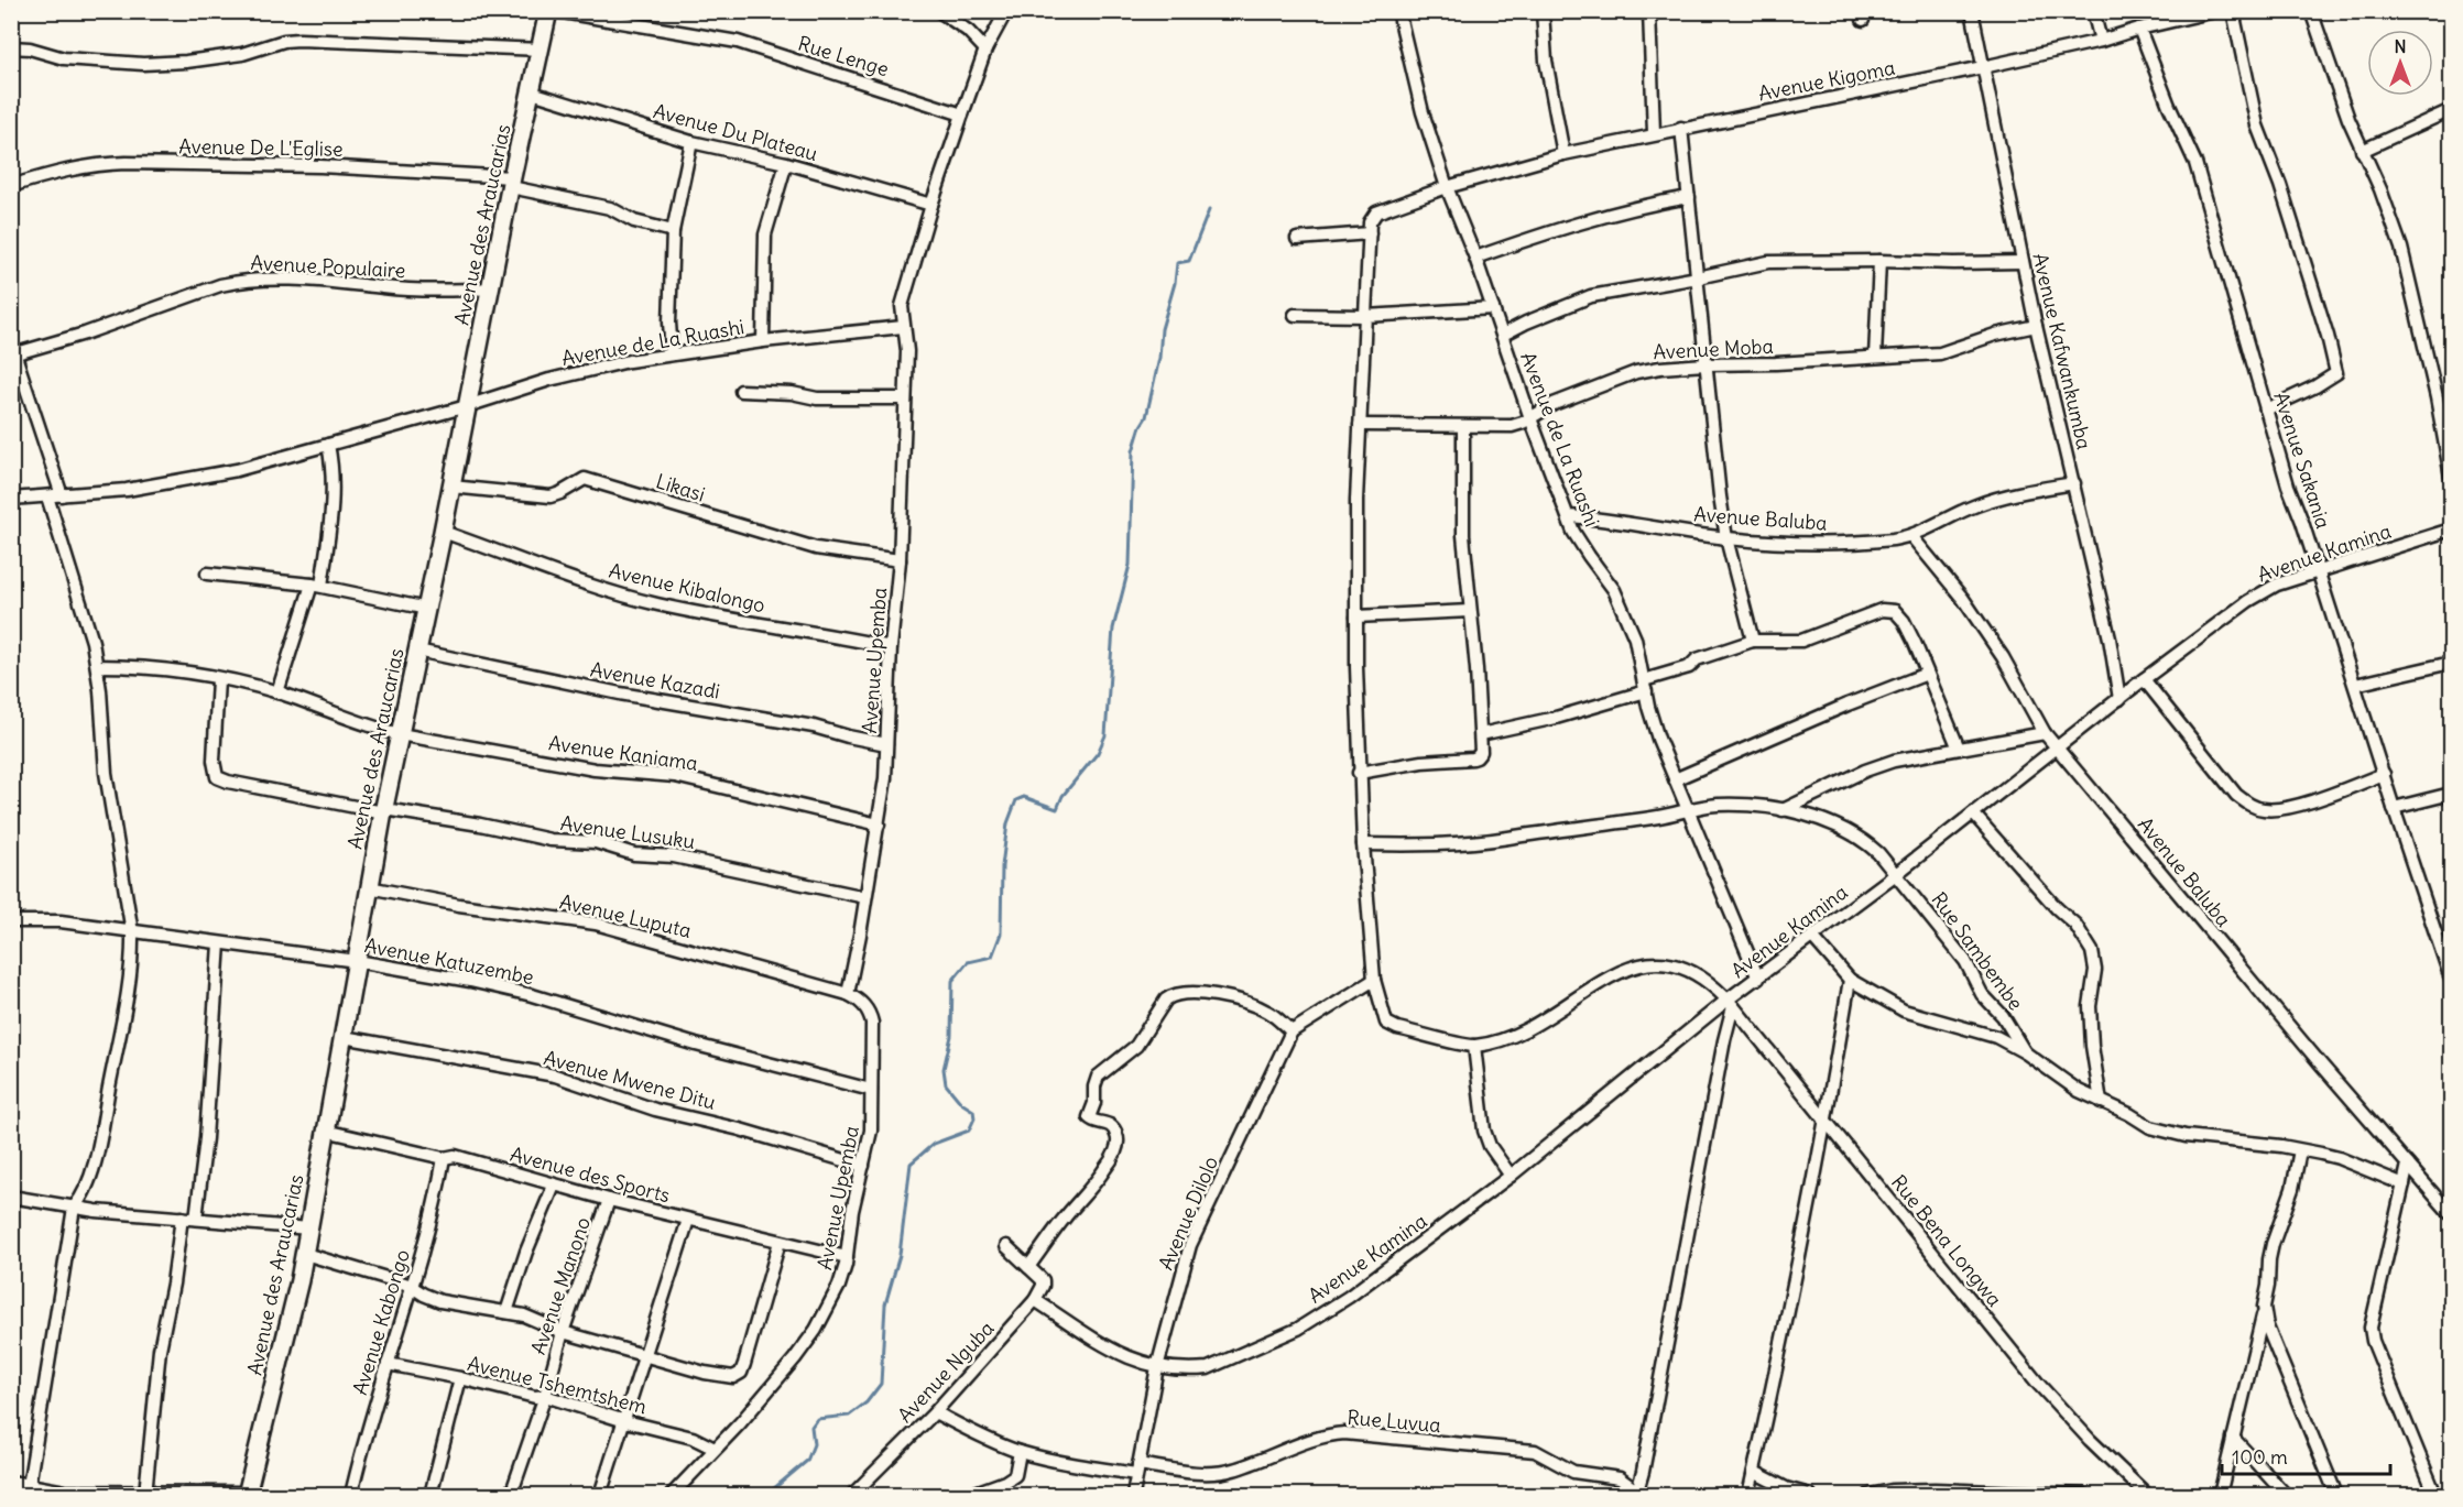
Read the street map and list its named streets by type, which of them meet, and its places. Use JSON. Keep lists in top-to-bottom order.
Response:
{
  "streets": {
    "street": [
      "Rue Lenge",
      "Avenue Kigoma",
      "Avenue Du Plateau",
      "Avenue De L'Eglise",
      "Avenue des Araucarias",
      "Avenue Populaire",
      "Avenue de La Ruashi",
      "Avenue Moba",
      "Avenue Kafwankumba",
      "Avenue Sakania",
      "Likasi",
      "Avenue Baluba",
      "Avenue Kamina",
      "Avenue Kibalongo",
      "Avenue Upemba",
      "Avenue Kazadi",
      "Avenue Kaniama",
      "Avenue Lusuku",
      "Avenue Luputa",
      "Rue Sambembe",
      "Avenue Katuzembe",
      "Avenue Mwene Ditu",
      "Avenue des Sports",
      "Avenue Dilolo",
      "Rue Bena Longwa",
      "Avenue Manono",
      "Avenue Kabongo",
      "Avenue Nguba",
      "Avenue Tshemtshem",
      "Rue Luvua"
    ]
  },
  "crossings": [
    ["Avenue Kigoma", "Avenue de La Ruashi"],
    ["Avenue Kigoma", "Avenue Kafwankumba"],
    ["Avenue Kigoma", "Avenue Sakania"],
    ["Avenue Du Plateau", "Avenue des Araucarias"],
    ["Avenue De L'Eglise", "Avenue des Araucarias"],
    ["Avenue des Araucarias", "Avenue Populaire"],
    ["Avenue des Araucarias", "Avenue de La Ruashi"],
    ["Avenue des Araucarias", "Likasi"],
    ["Avenue des Araucarias", "Avenue Kibalongo"],
    ["Avenue des Araucarias", "Avenue Kazadi"],
    ["Avenue des Araucarias", "Avenue Kaniama"],
    ["Avenue des Araucarias", "Avenue Lusuku"],
    ["Avenue des Araucarias", "Avenue Luputa"],
    ["Avenue des Araucarias", "Avenue Katuzembe"],
    ["Avenue des Araucarias", "Avenue Mwene Ditu"],
    ["Avenue des Araucarias", "Avenue des Sports"],
    ["Avenue de La Ruashi", "Avenue Moba"],
    ["Avenue de La Ruashi", "Avenue Baluba"],
    ["Avenue de La Ruashi", "Avenue Kamina"],
    ["Avenue de La Ruashi", "Avenue Upemba"],
    ["Avenue de La Ruashi", "Rue Sambembe"],
    ["Avenue Moba", "Avenue Kafwankumba"],
    ["Avenue Kafwankumba", "Avenue Baluba"],
    ["Avenue Kafwankumba", "Avenue Kamina"],
    ["Avenue Sakania", "Avenue Kamina"],
    ["Likasi", "Avenue Upemba"],
    ["Avenue Baluba", "Avenue Kamina"],
    ["Avenue Kamina", "Rue Sambembe"],
    ["Avenue Kamina", "Avenue Dilolo"],
    ["Avenue Kamina", "Rue Bena Longwa"],
    ["Avenue Kamina", "Avenue Nguba"],
    ["Avenue Kibalongo", "Avenue Upemba"],
    ["Avenue Upemba", "Avenue Kazadi"],
    ["Avenue Upemba", "Avenue Kaniama"],
    ["Avenue Upemba", "Avenue Lusuku"],
    ["Avenue Upemba", "Avenue Luputa"],
    ["Avenue Upemba", "Avenue Katuzembe"],
    ["Avenue Upemba", "Avenue Mwene Ditu"],
    ["Avenue Upemba", "Avenue des Sports"],
    ["Avenue Upemba", "Avenue Tshemtshem"],
    ["Avenue Kaniama", "Avenue Lusuku"],
    ["Avenue des Sports", "Avenue Manono"],
    ["Avenue des Sports", "Avenue Kabongo"],
    ["Avenue Dilolo", "Rue Luvua"],
    ["Avenue Manono", "Avenue Tshemtshem"],
    ["Avenue Kabongo", "Avenue Tshemtshem"],
    ["Avenue Nguba", "Rue Luvua"]
  ],
  "scale_bar": "100 m",
  "north": "top"
}
